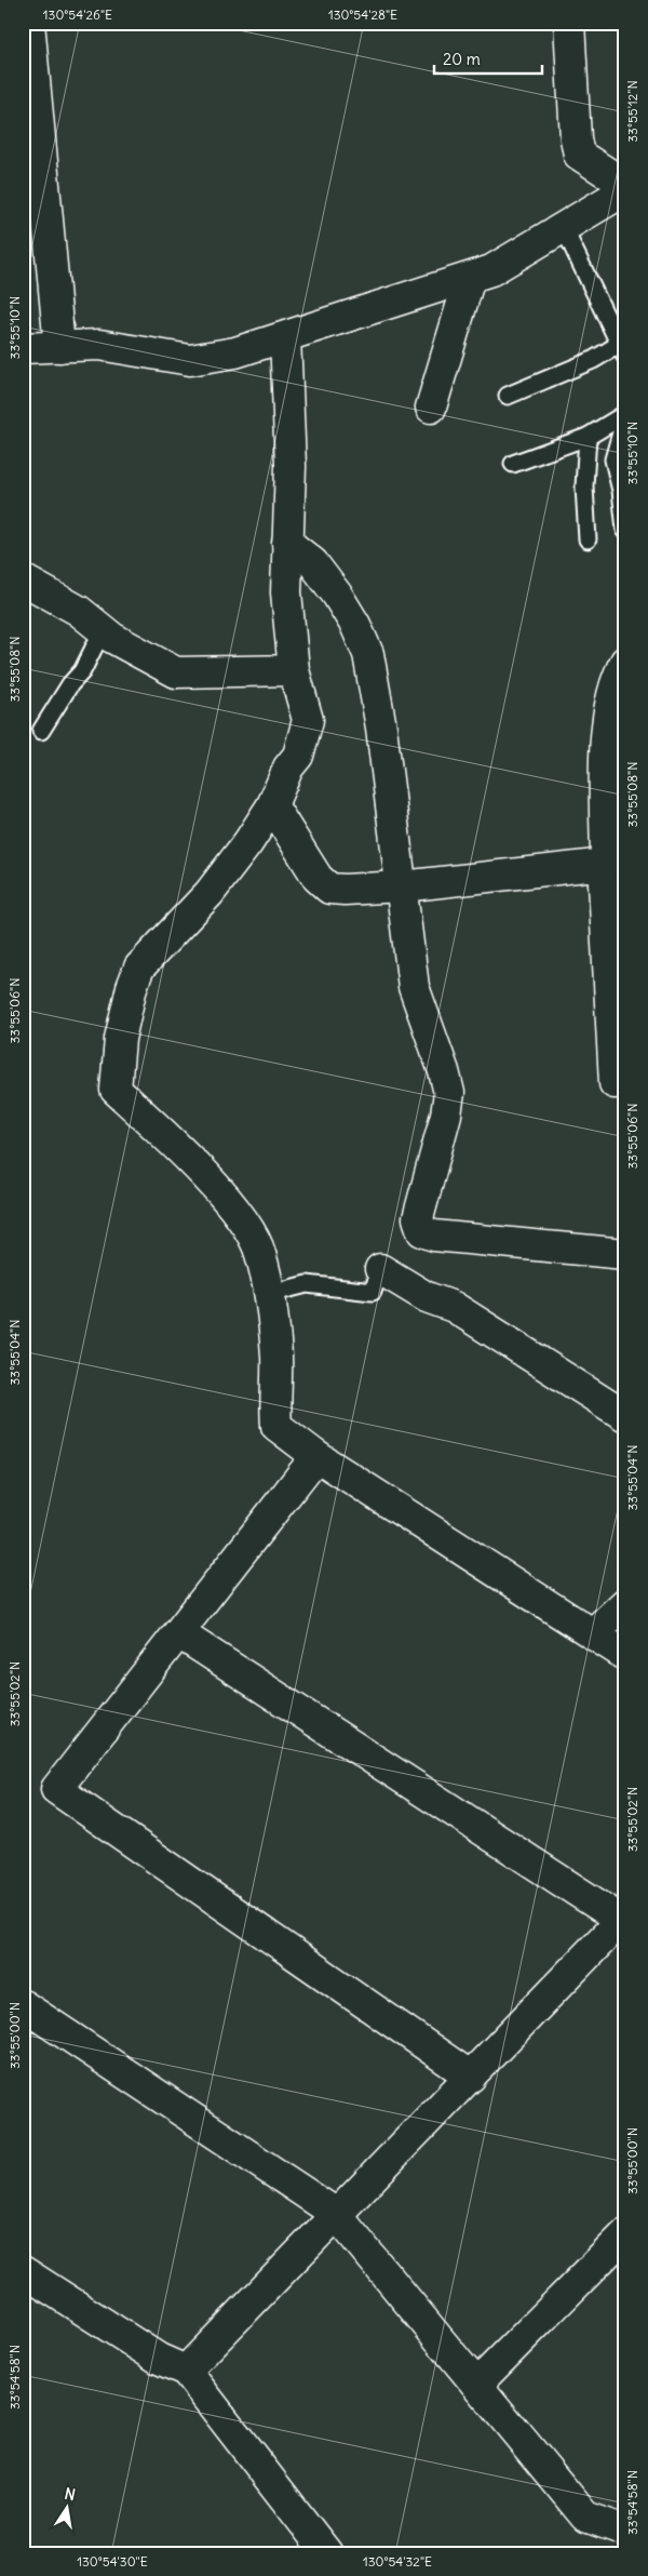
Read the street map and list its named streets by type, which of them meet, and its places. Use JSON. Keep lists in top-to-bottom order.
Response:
{
  "scale_bar": "20 m",
  "north": "top",
  "coordinates": [
    "130°54'26\"E",
    "130°54'28\"E",
    "33°55'12\"N",
    "33°55'10\"N",
    "33°55'08\"N",
    "33°55'06\"N",
    "33°55'04\"N",
    "33°55'02\"N",
    "33°55'00\"N",
    "33°54'58\"N",
    "130°54'30\"E",
    "130°54'32\"E"
  ]
}
